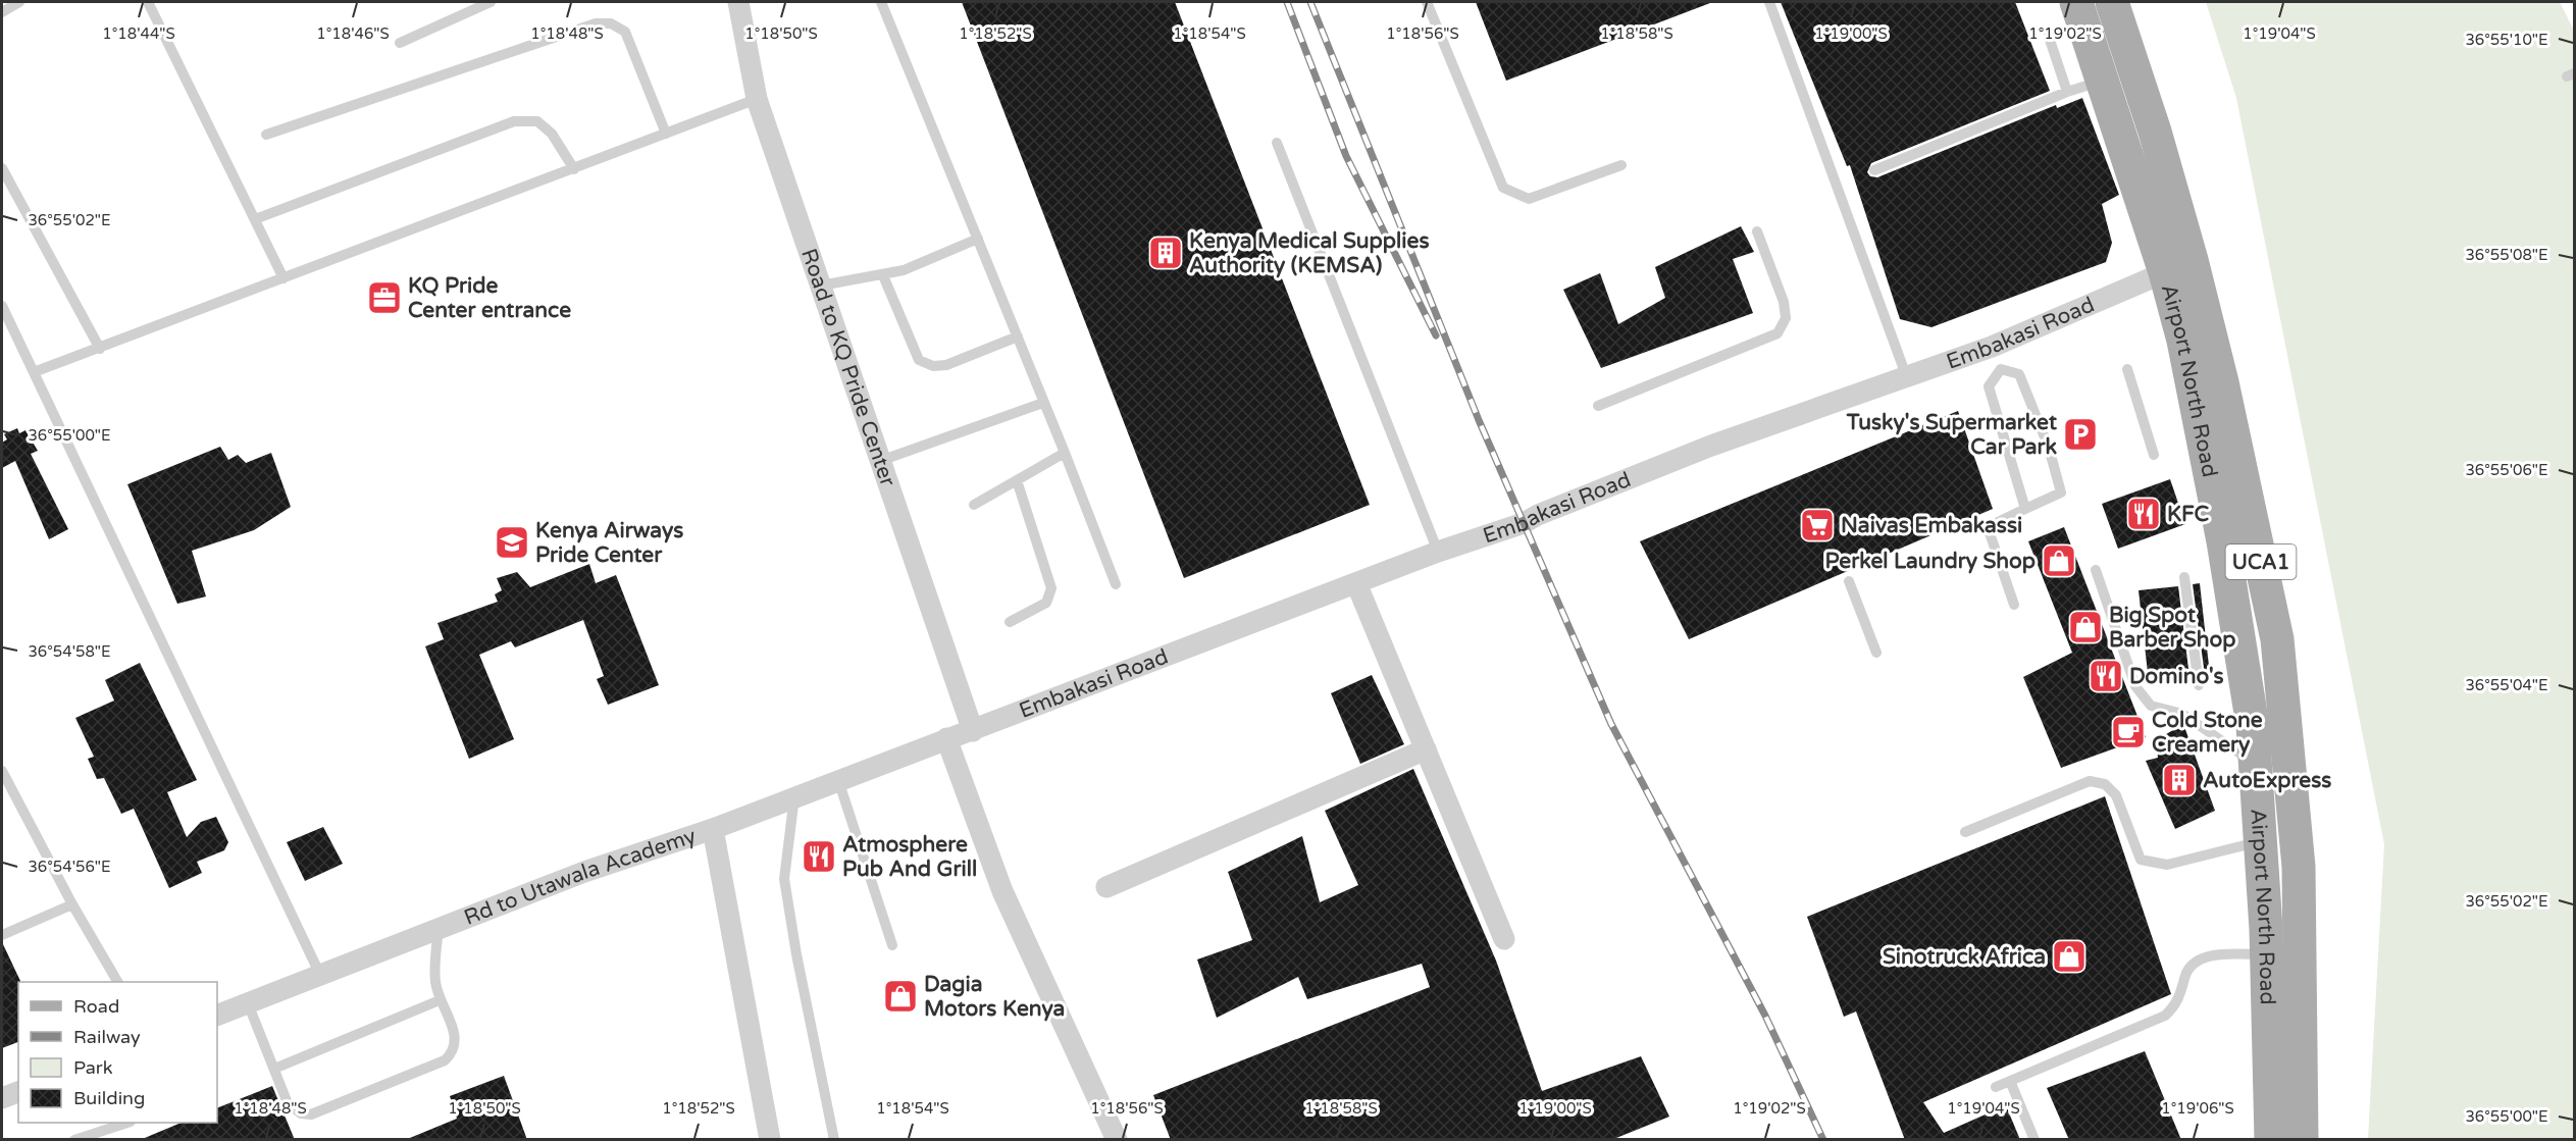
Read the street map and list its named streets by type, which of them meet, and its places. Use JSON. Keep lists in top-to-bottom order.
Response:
{
  "streets": {
    "main road": ["Airport North Road", "UCA1"],
    "street": ["Embakasi Road", "Road to KQ Pride Center", "Rd to Utawala Academy"]
  },
  "crossings": [
    ["Embakasi Road", "Road to KQ Pride Center"],
    ["Embakasi Road", "Airport North Road"],
    ["Embakasi Road", "Rd to Utawala Academy"]
  ],
  "places": {
    "building": ["Kenya Medical Supplies Authority (KEMSA)", "AutoExpress"],
    "office": ["KQ Pride Center entrance"],
    "parking": ["Tusky's Supermarket Car Park"],
    "restaurant": ["KFC", "Domino's", "Atmosphere Pub And Grill"],
    "supermarket": ["Naivas Embakassi"],
    "school or university": ["Kenya Airways Pride Center"],
    "shop": [
      "Perkel Laundry Shop",
      "Big Spot Barber Shop",
      "Sinotruck Africa",
      "Dagia Motors Kenya"
    ],
    "cafe": ["Cold Stone Creamery"]
  },
  "legend": [
    "Road",
    "Railway",
    "Park",
    "Building"
  ],
  "coordinates": [
    "1°18'44\"S",
    "1°18'56\"S",
    "1°18'46\"S",
    "1°18'48\"S",
    "1°18'50\"S",
    "1°18'52\"S",
    "1°18'54\"S",
    "1°18'58\"S",
    "1°19'00\"S",
    "1°19'02\"S",
    "1°19'04\"S",
    "36°55'10\"E",
    "36°55'02\"E",
    "36°55'08\"E",
    "36°55'00\"E",
    "36°55'06\"E",
    "36°54'58\"E",
    "36°55'04\"E",
    "36°54'56\"E",
    "1°19'06\"S"
  ]
}
